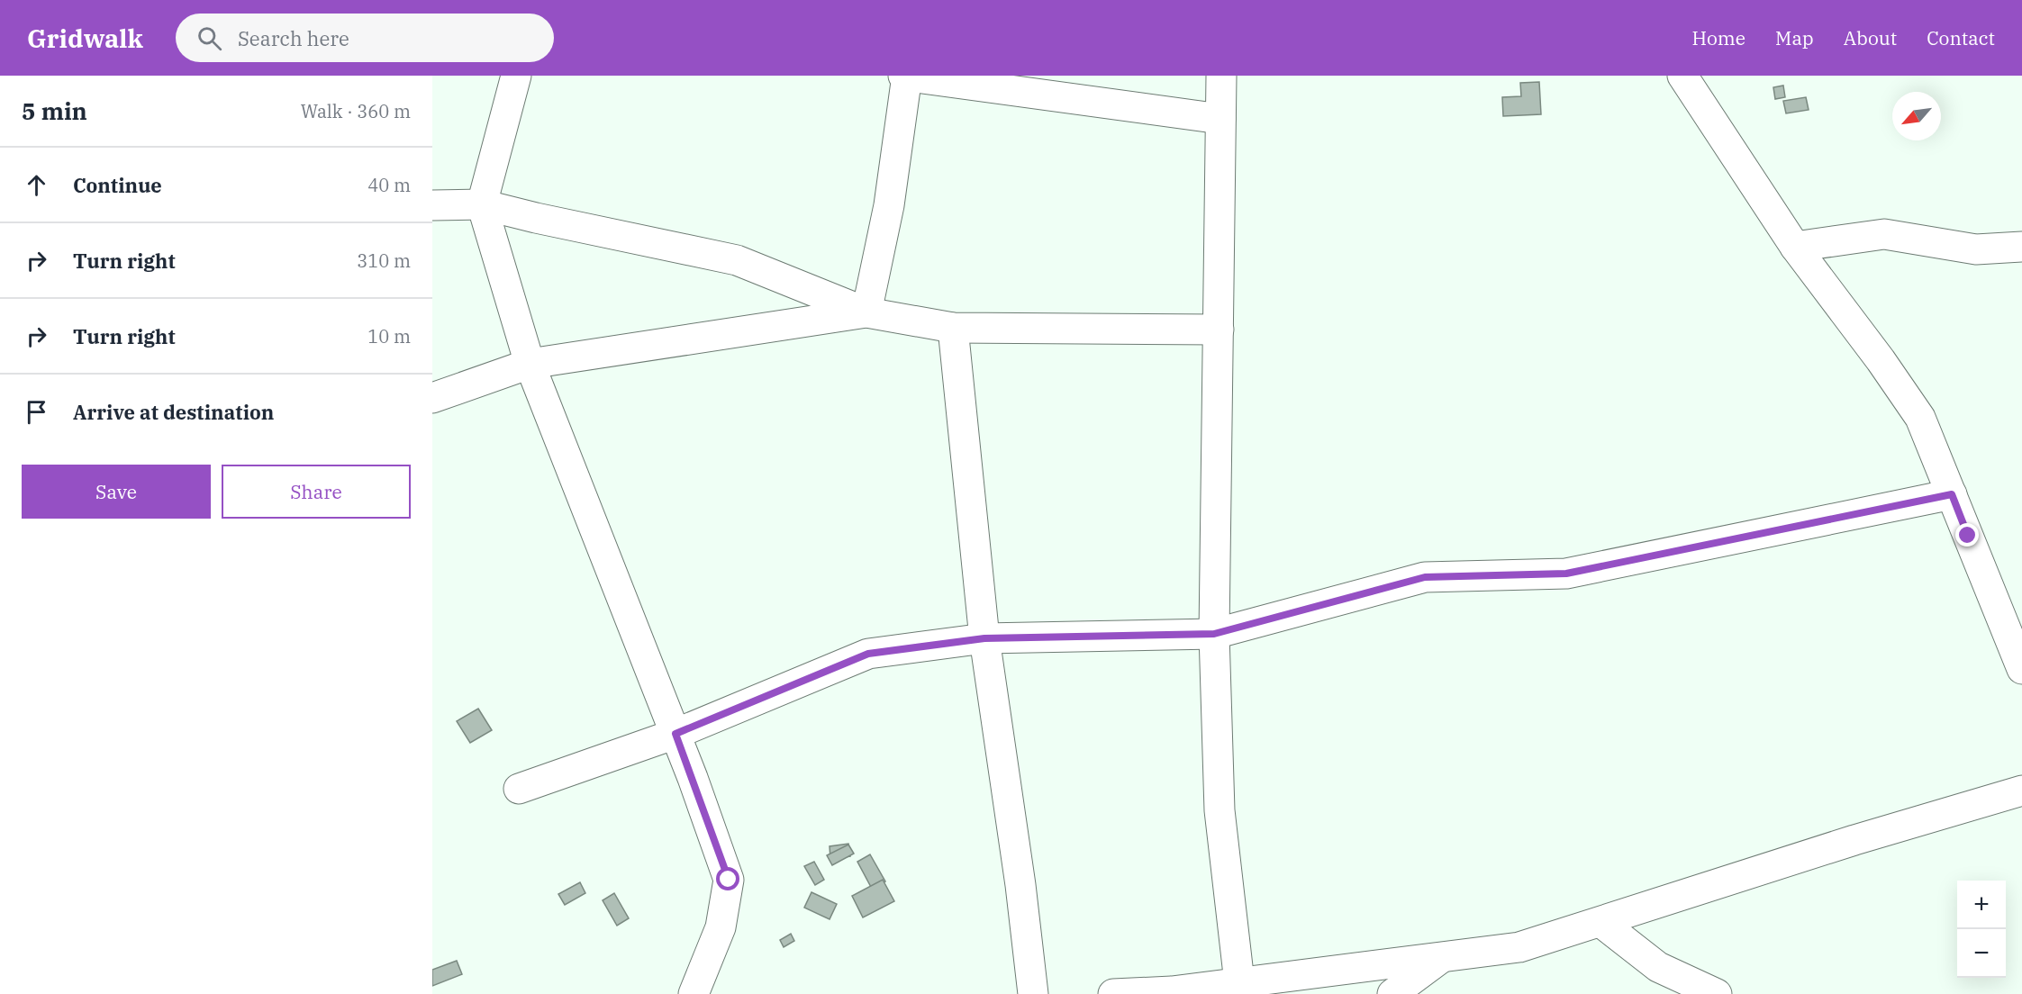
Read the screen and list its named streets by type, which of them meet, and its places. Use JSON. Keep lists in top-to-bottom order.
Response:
{
  "north": "bottom left",
  "page": {
    "header": "Gridwalk",
    "search": "Search here",
    "nav": [
      "Home",
      "Map",
      "About",
      "Contact"
    ],
    "heading": ["5 min", "Walk · 360 m"],
    "list": [
      ["Continue", "40 m"],
      ["Turn right", "310 m"],
      ["Turn right", "10 m"],
      "Arrive at destination"
    ],
    "buttons": ["Save", "Share"],
    "map_buttons": ["+", "−"]
  }
}
